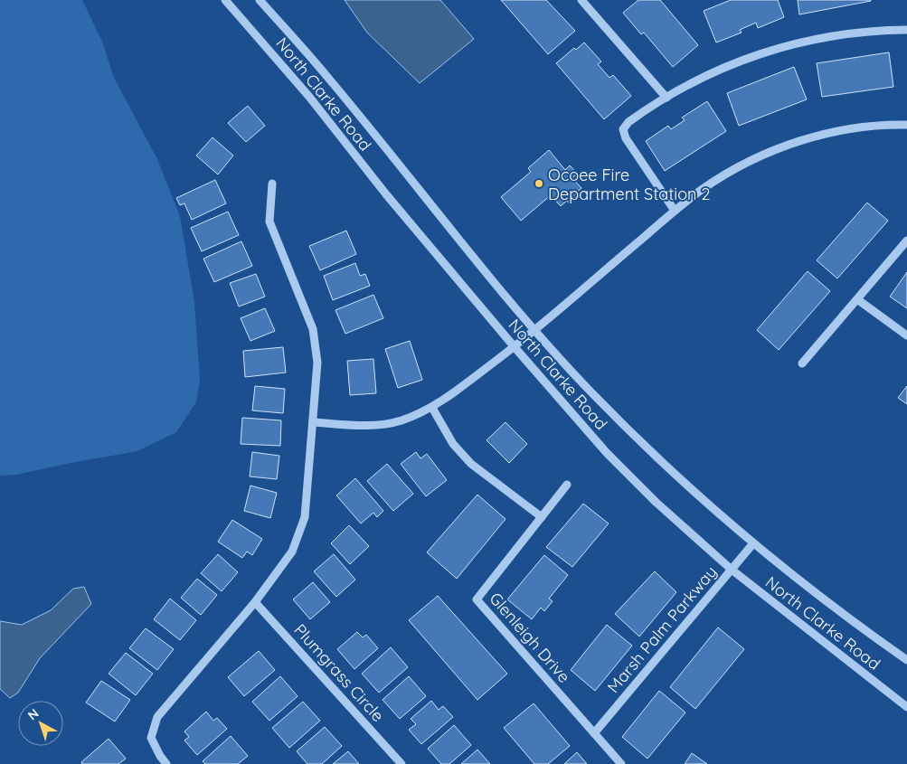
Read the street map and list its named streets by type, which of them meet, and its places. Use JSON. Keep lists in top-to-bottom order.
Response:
{
  "streets": {
    "street": [
      "North Clarke Road",
      "Marsh Palm Parkway",
      "Glenleigh Drive",
      "Plumgrass Circle"
    ]
  },
  "crossings": [
    ["North Clarke Road", "Marsh Palm Parkway"],
    ["Marsh Palm Parkway", "Glenleigh Drive"]
  ],
  "places": ["Ocoee Fire Department Station 2"],
  "north": "top left"
}
